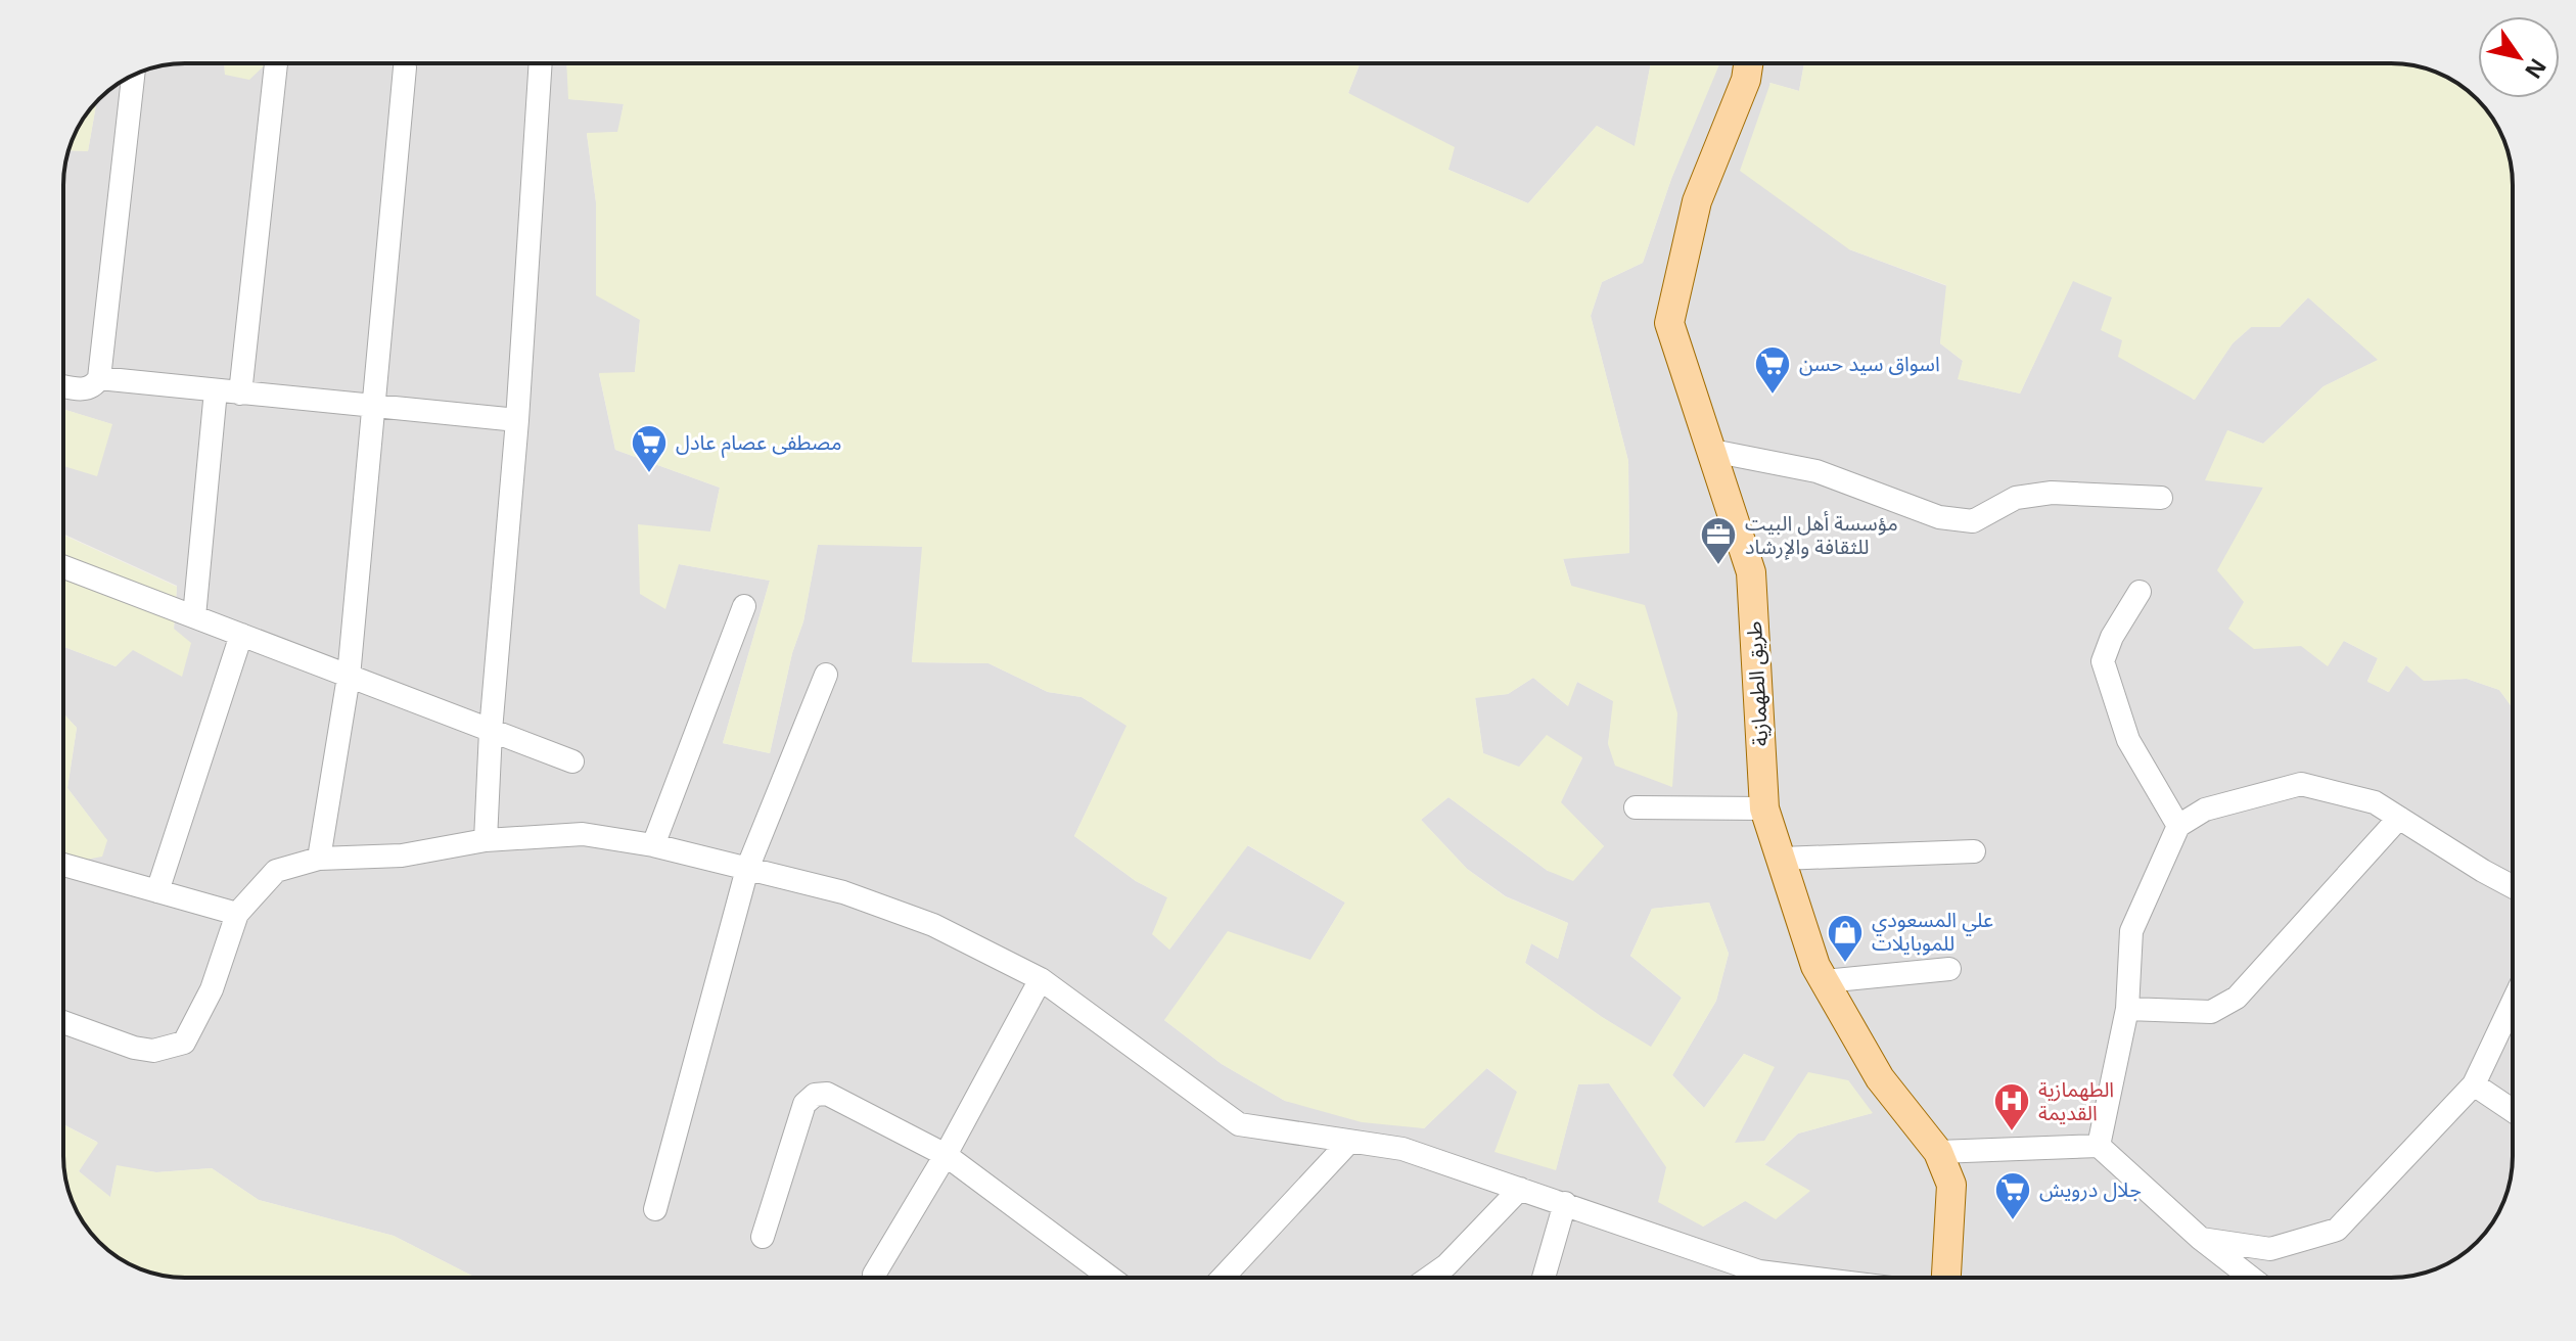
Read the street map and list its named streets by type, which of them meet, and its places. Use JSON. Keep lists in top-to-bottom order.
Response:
{
  "streets": {
    "main road": ["طريق الطهمازية"]
  },
  "places": {
    "supermarket": ["اسواق سيد حسن", "مصطفى عصام عادل", "جلال درويش"],
    "office": ["مؤسسة أهل البيت للثقافة والإرشاد"],
    "shop": ["علي المسعودي للموبايلات"],
    "hospital": ["الطهمازية القديمة"]
  },
  "north": "bottom right"
}
